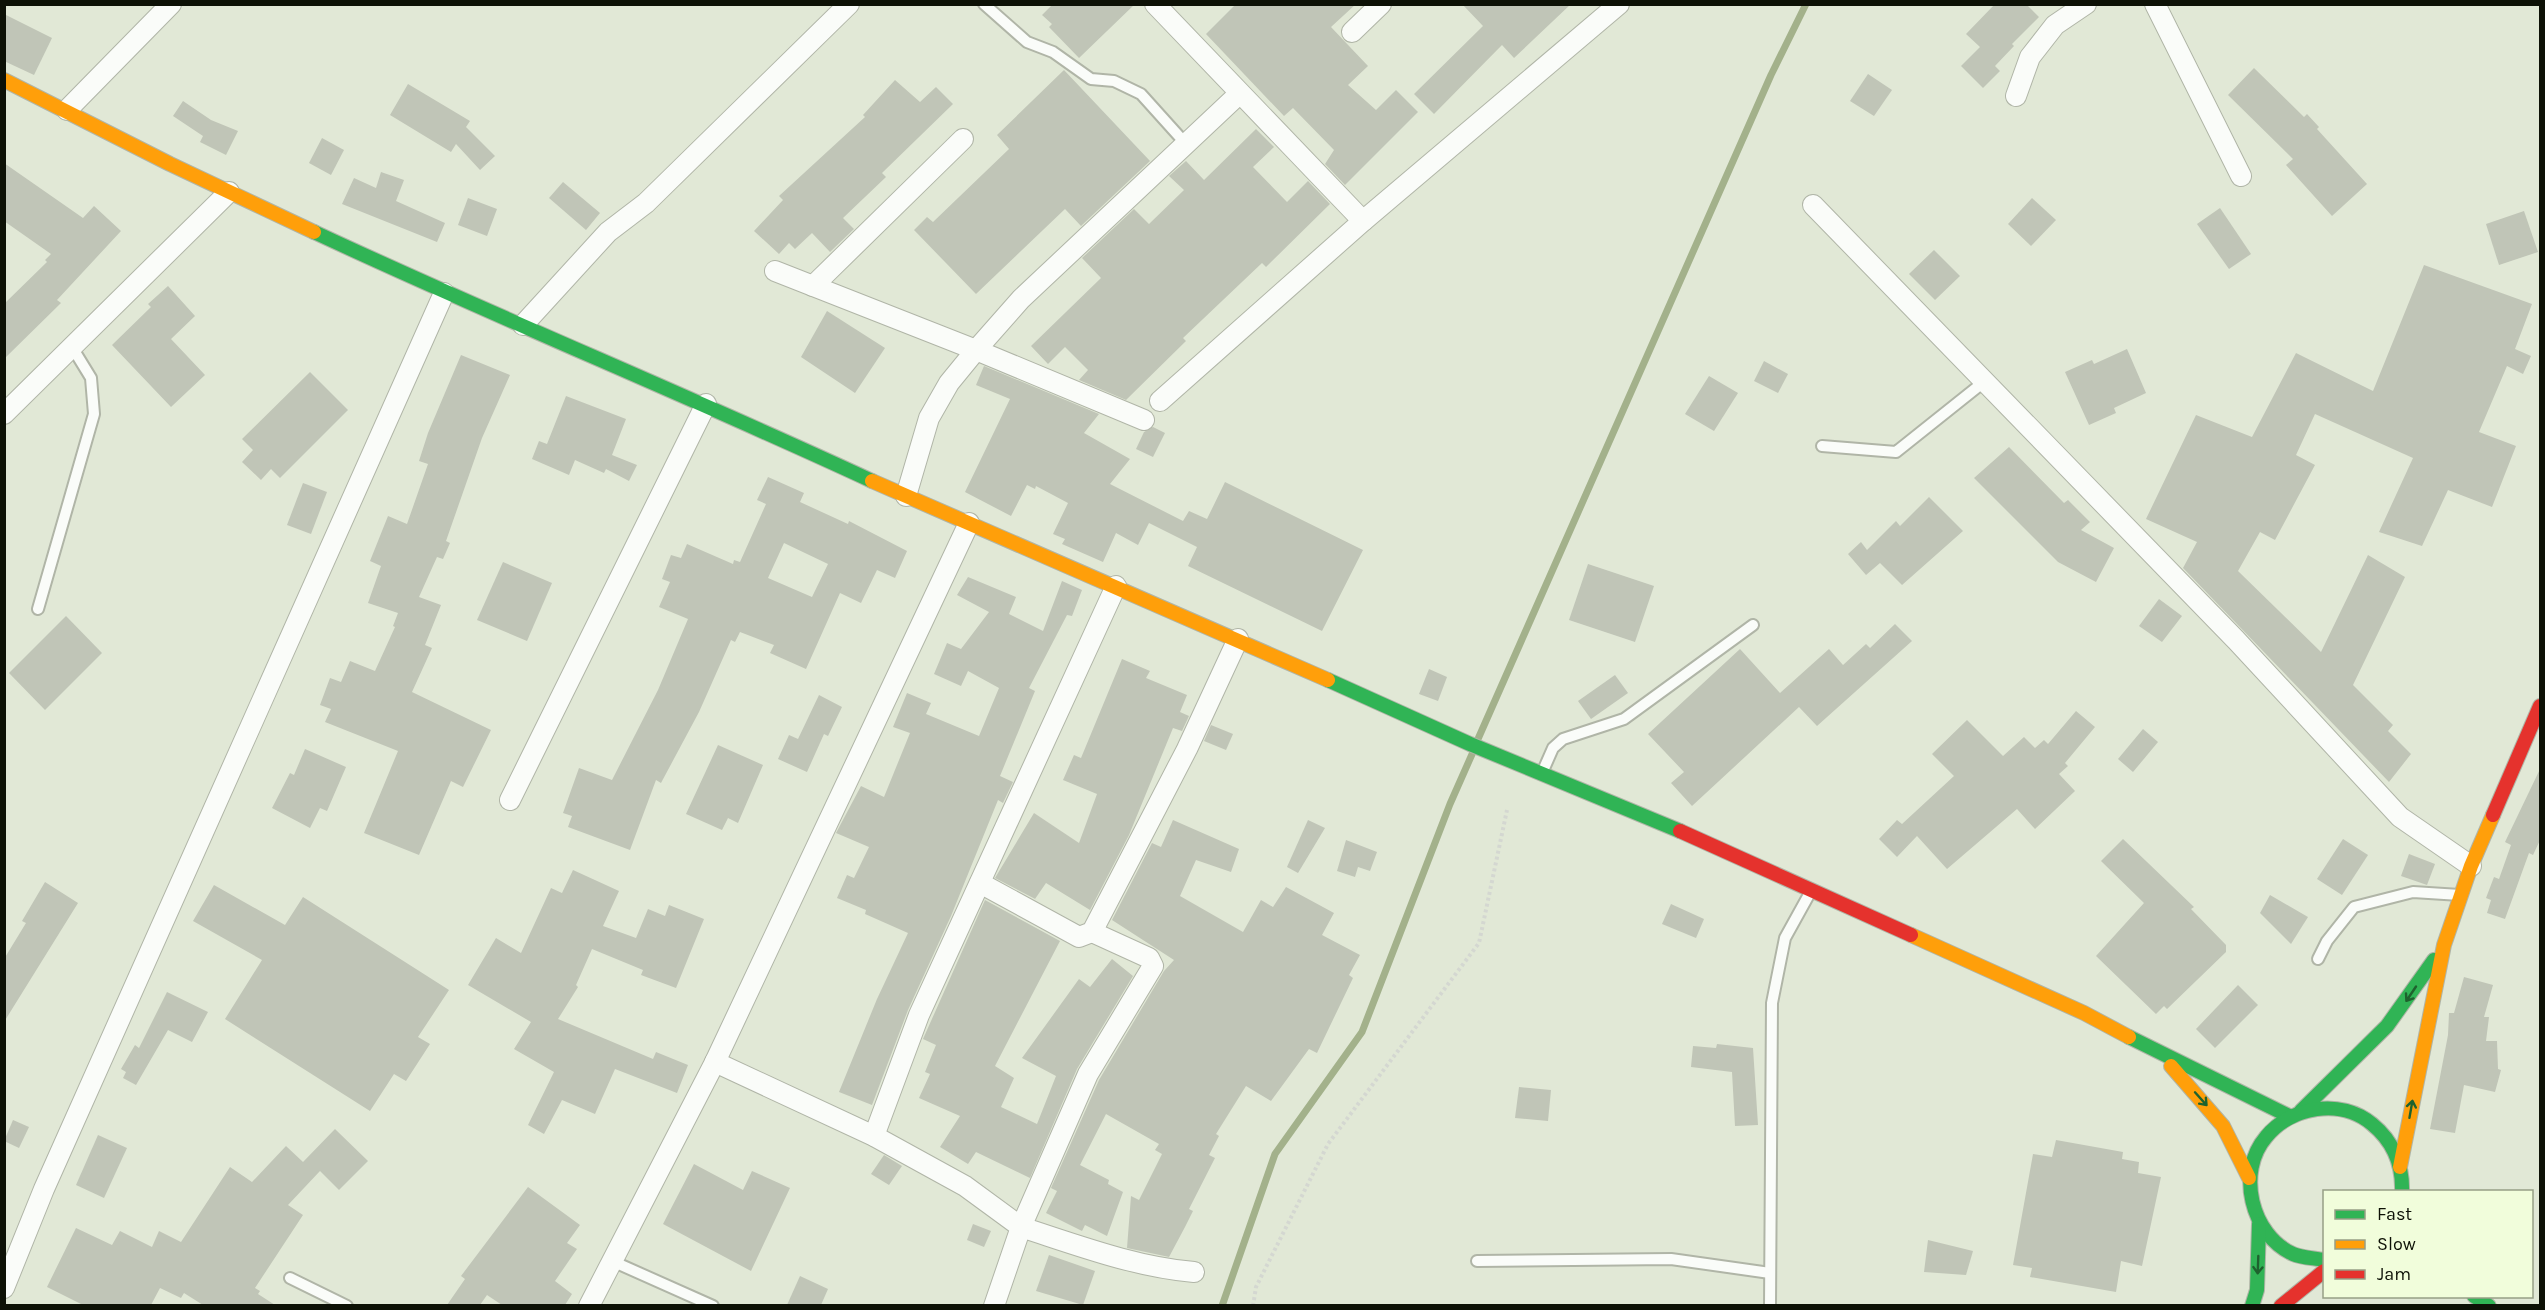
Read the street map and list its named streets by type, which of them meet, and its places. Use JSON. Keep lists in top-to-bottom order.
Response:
{
  "legend": ["Fast", "Slow", "Jam"]
}
